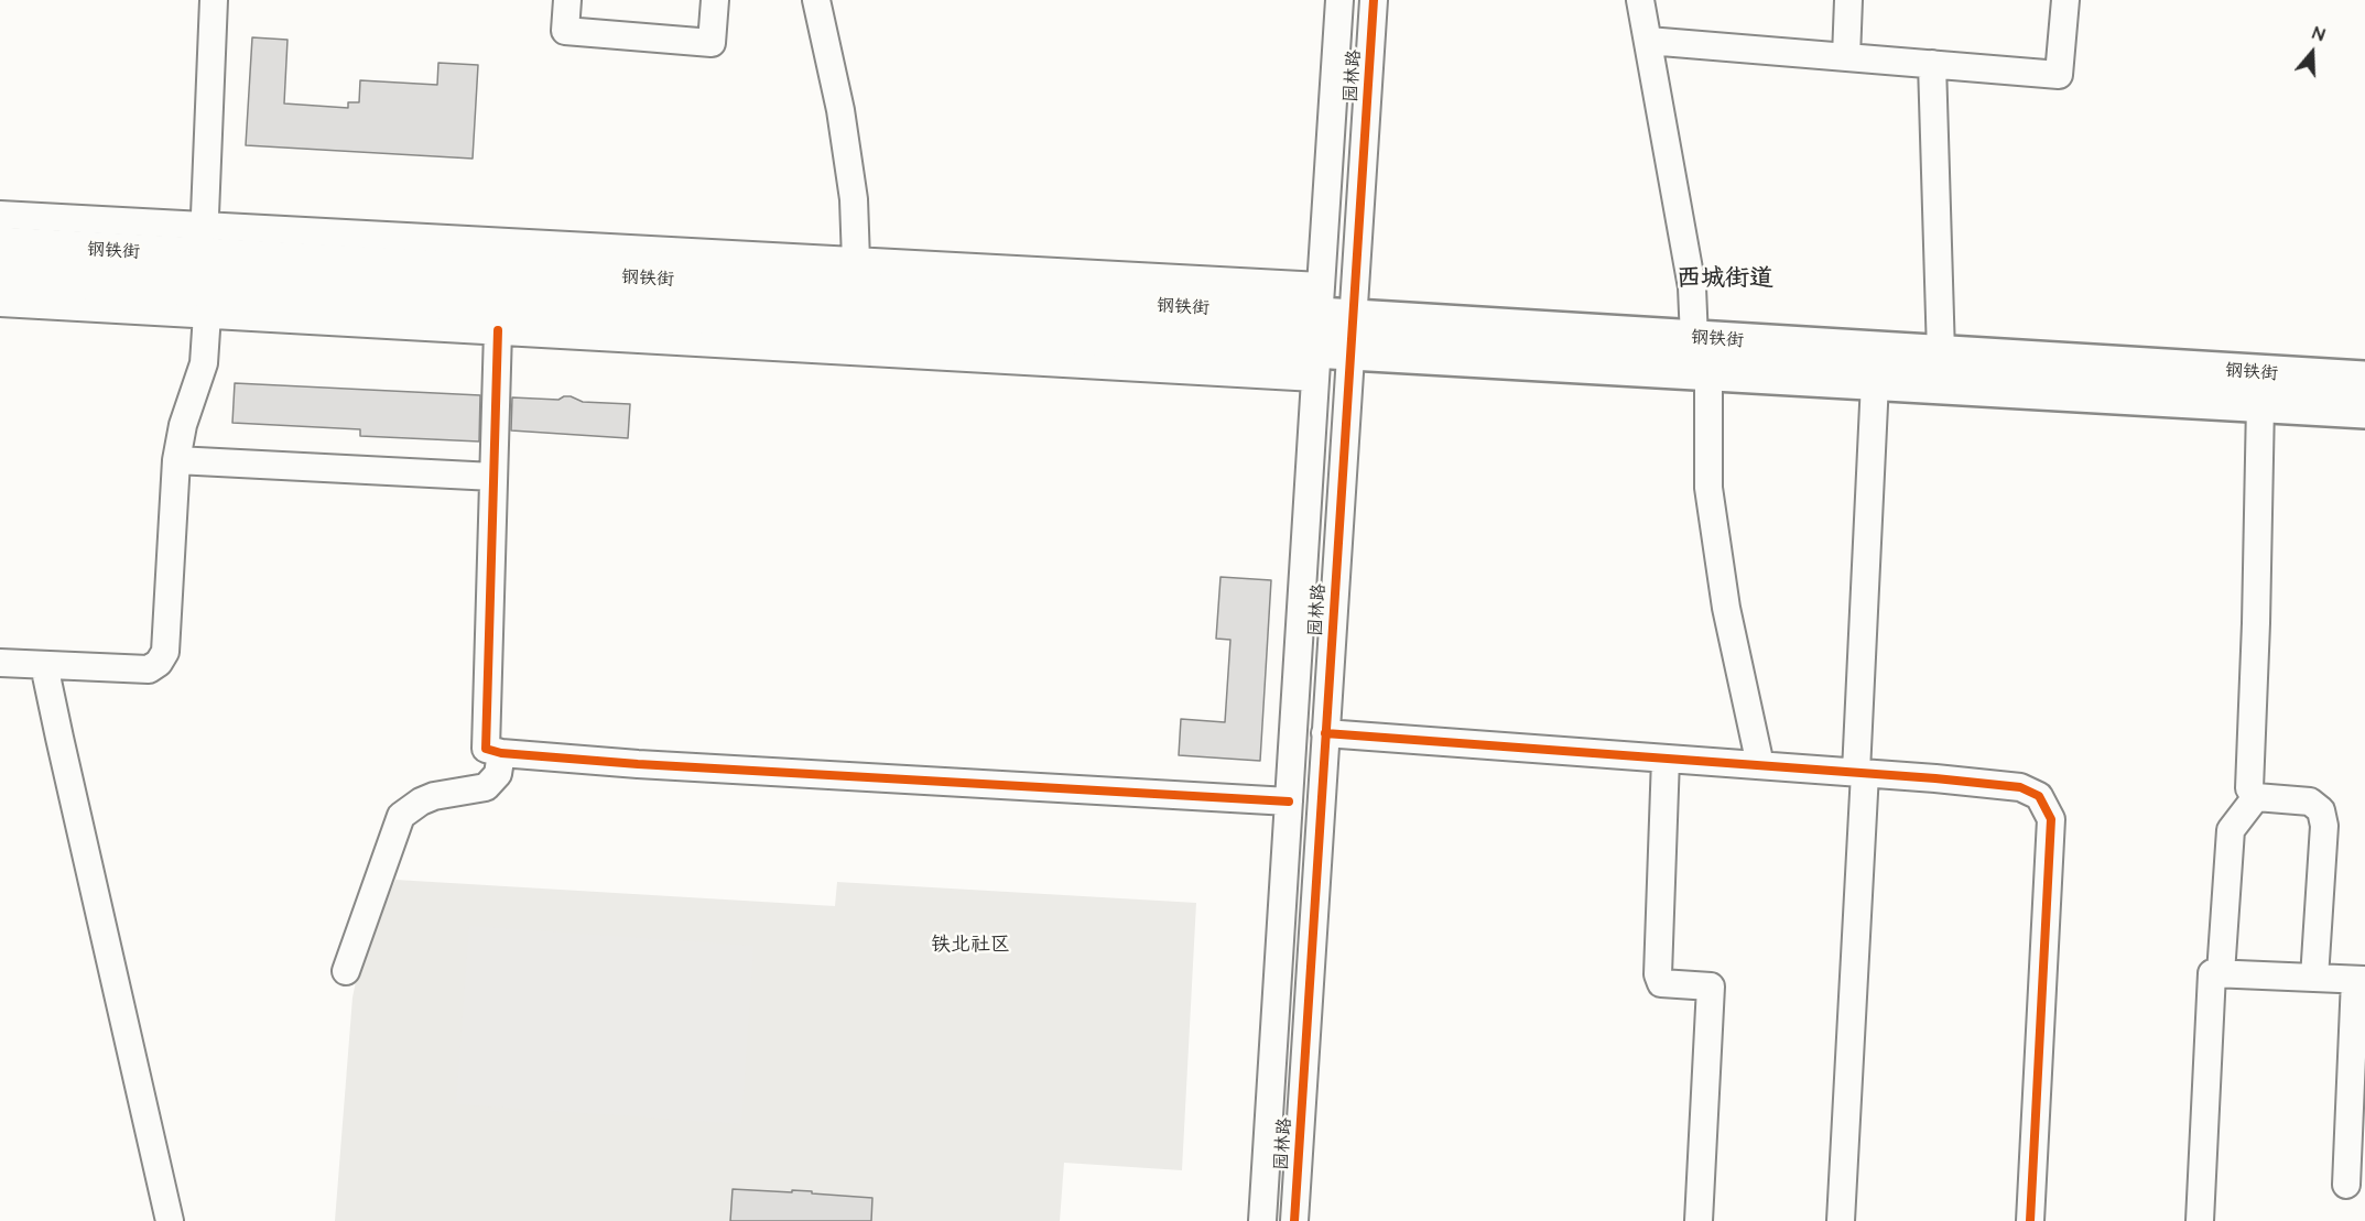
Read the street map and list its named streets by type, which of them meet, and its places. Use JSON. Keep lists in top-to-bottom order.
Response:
{
  "streets": {
    "highway": ["钢铁街"],
    "street": ["园林路"]
  },
  "crossings": [
    ["园林路", "钢铁街"]
  ],
  "districts": ["西城街道", "铁北社区"],
  "north": "top"
}
